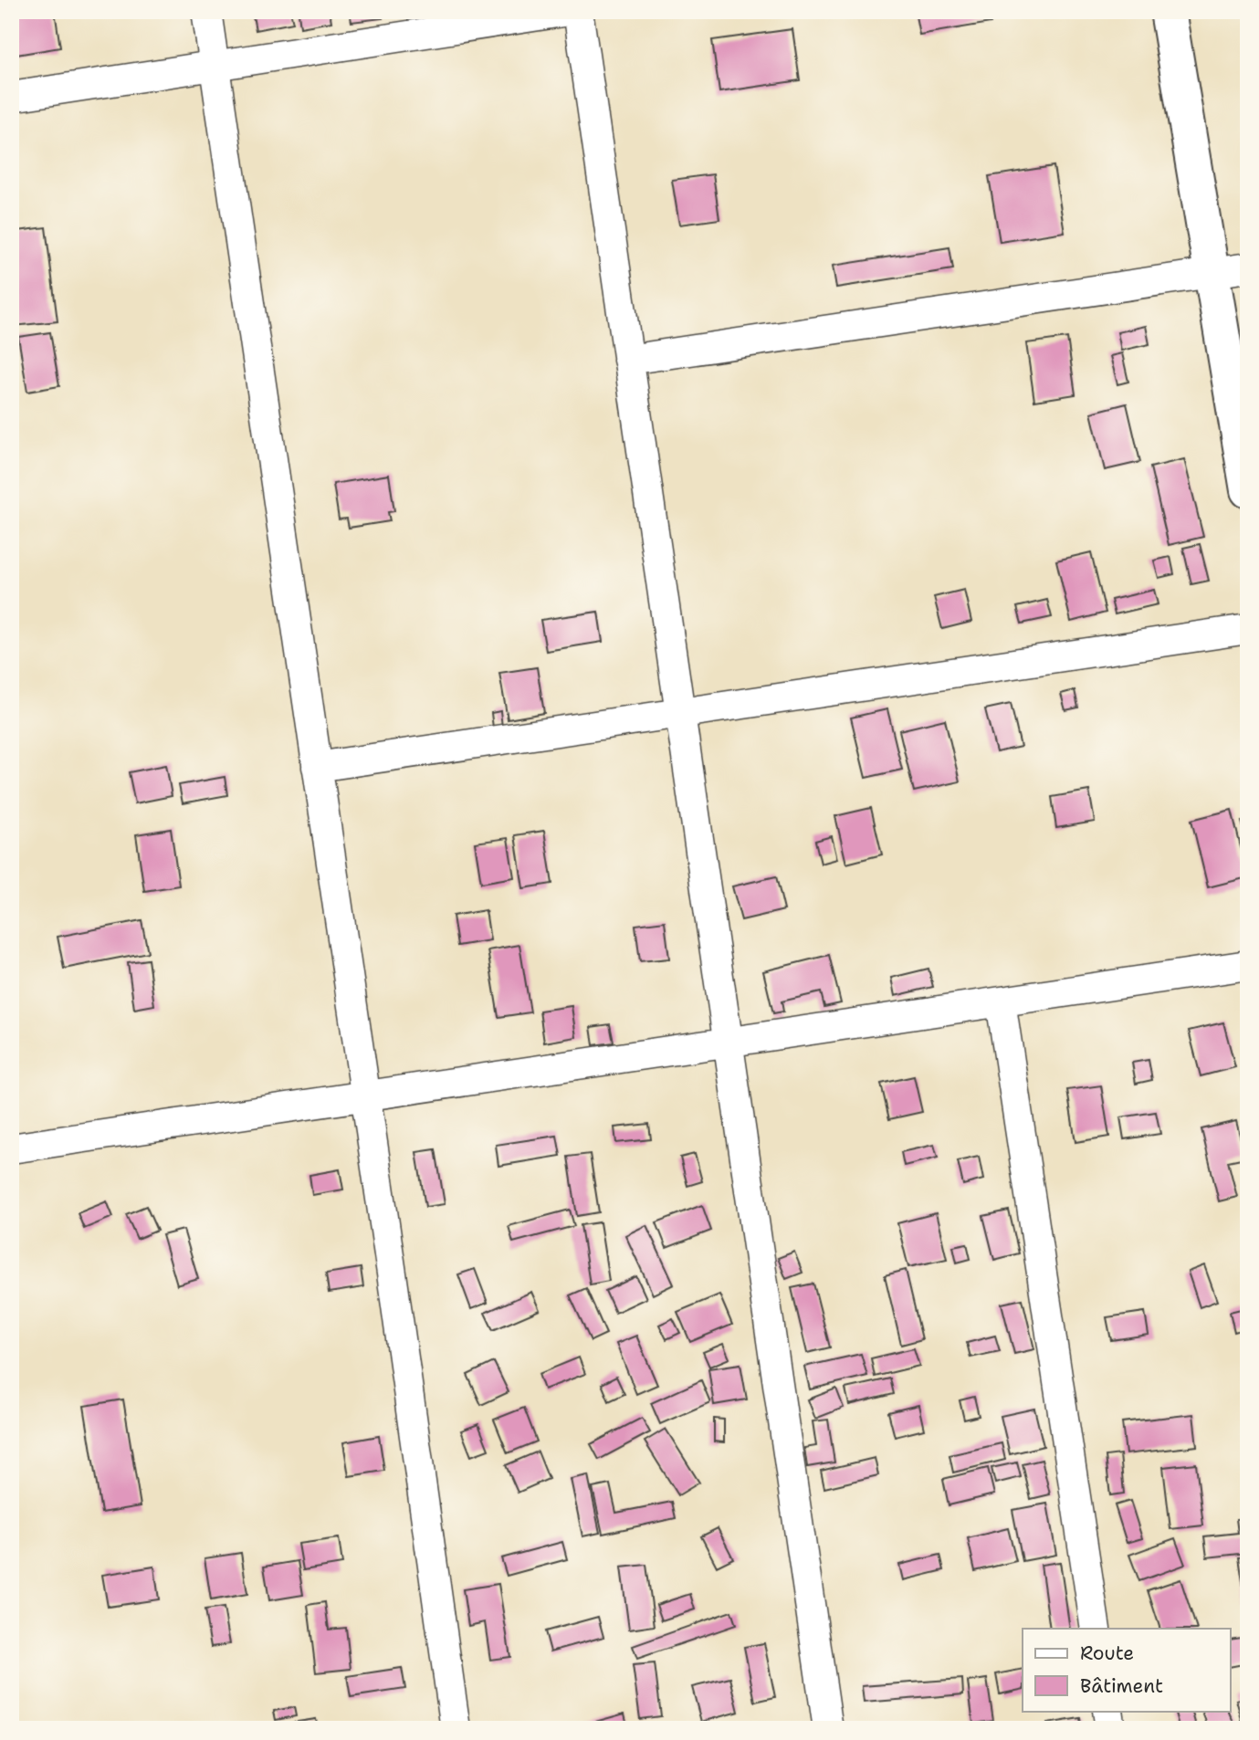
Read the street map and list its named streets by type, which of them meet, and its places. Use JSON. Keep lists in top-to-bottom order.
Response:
{
  "legend": ["Route", "Bâtiment"]
}
